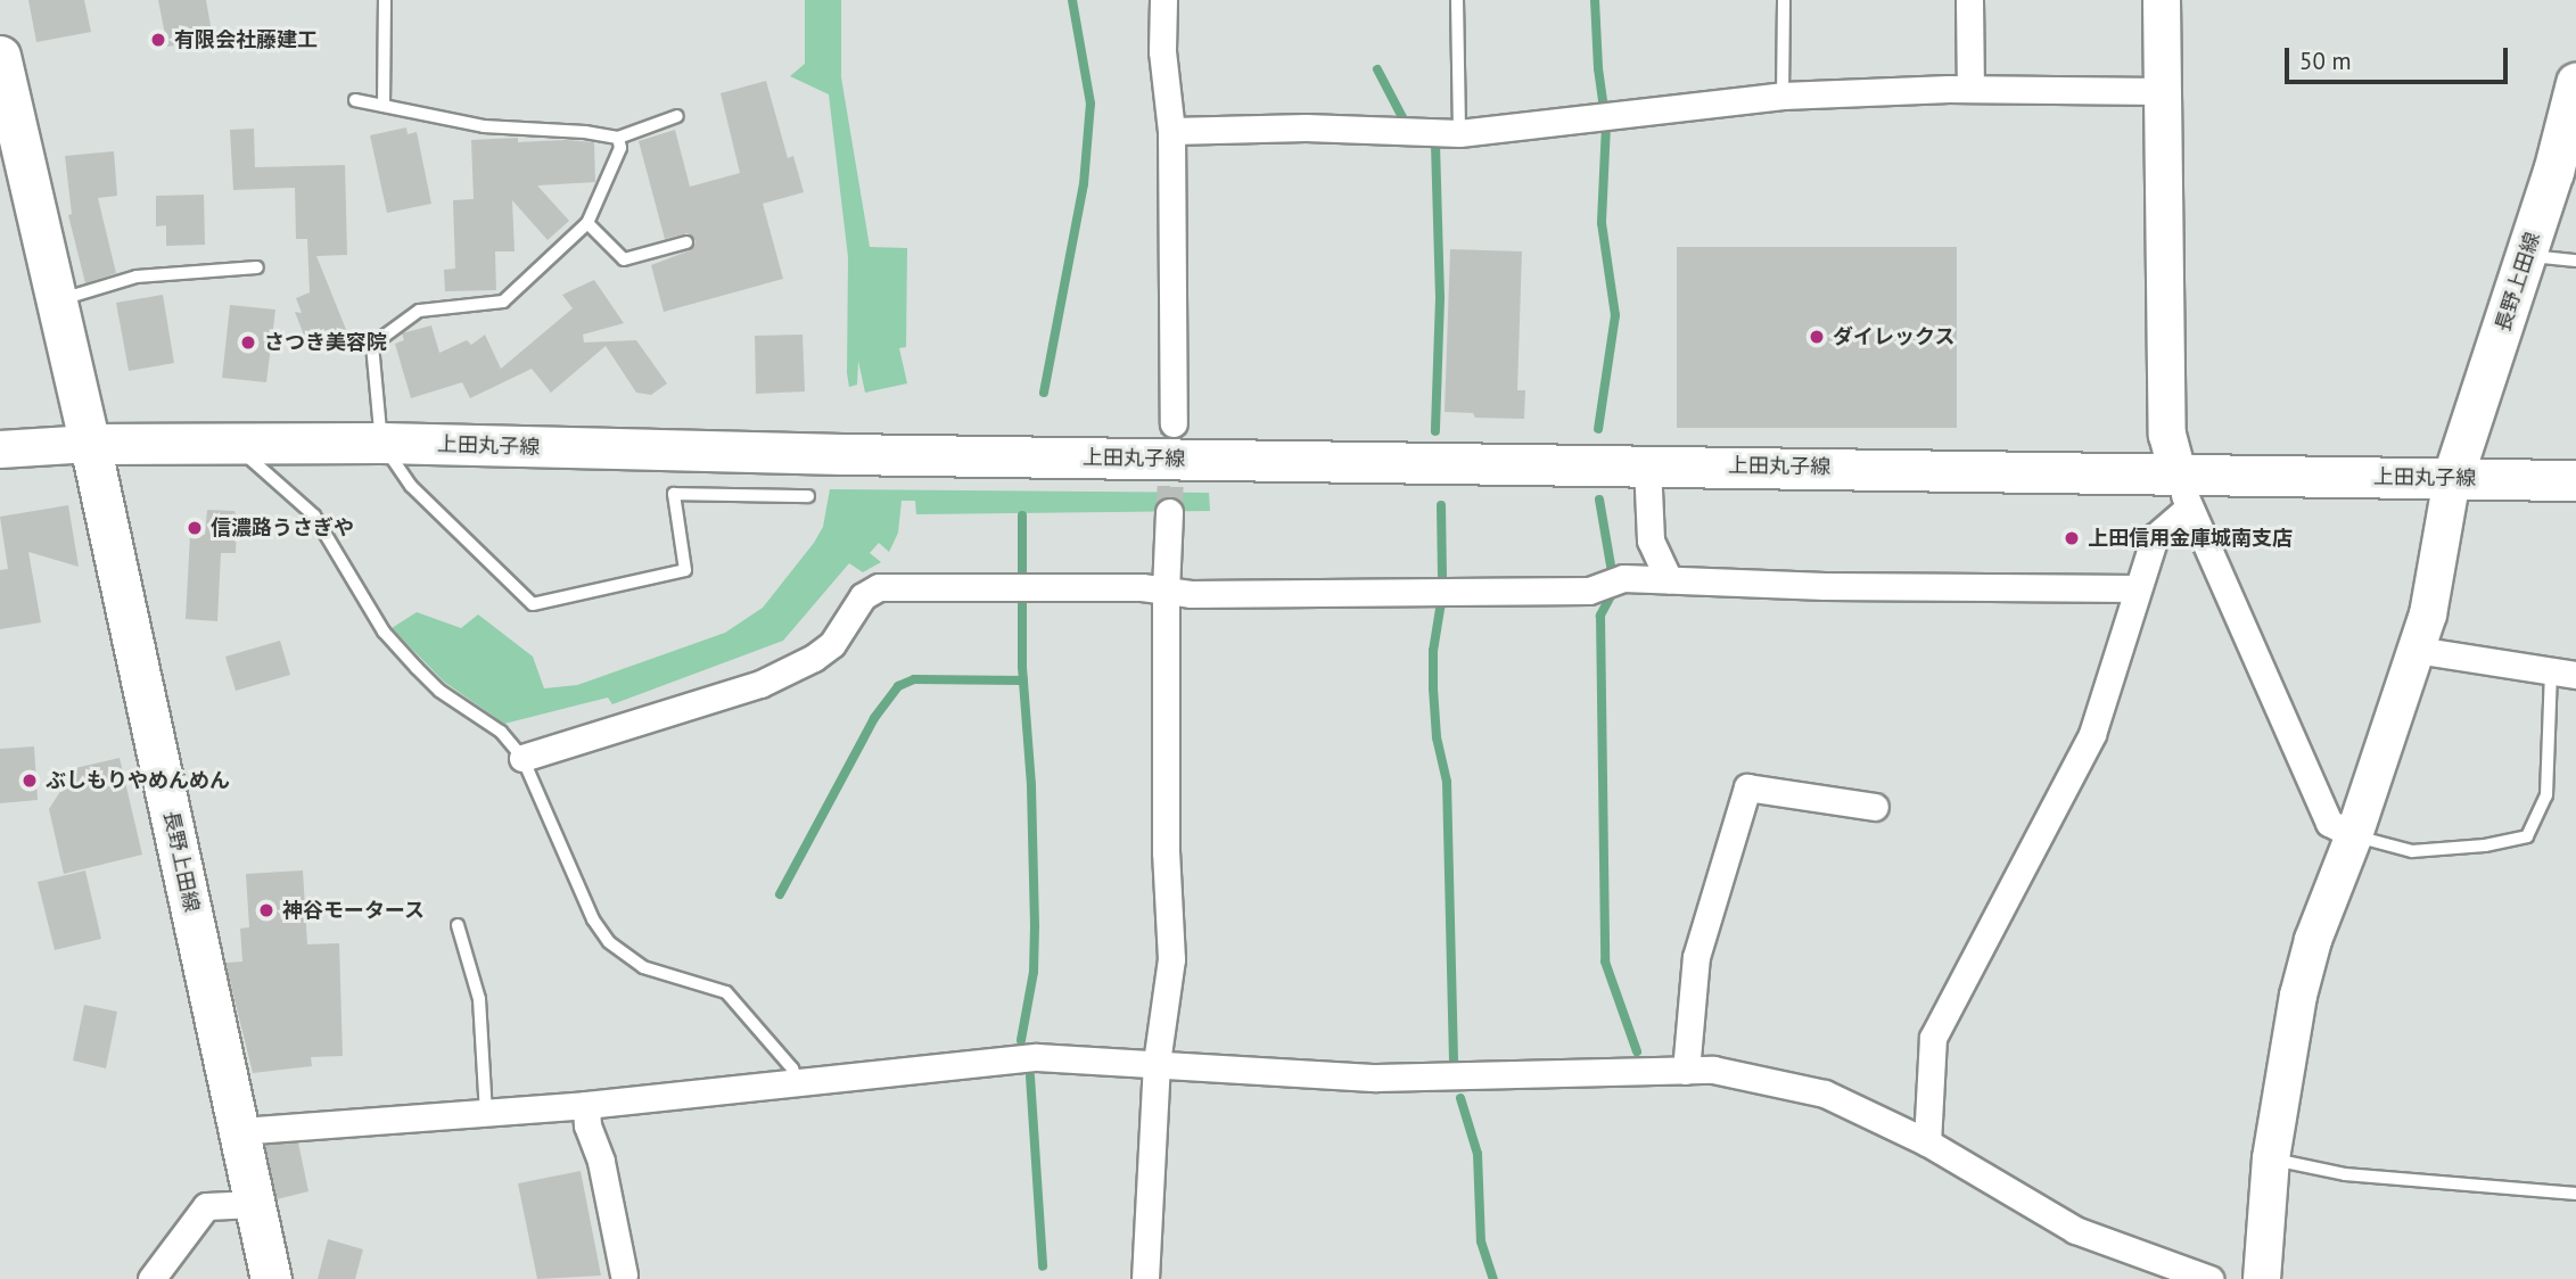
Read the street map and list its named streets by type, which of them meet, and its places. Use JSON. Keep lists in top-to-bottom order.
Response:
{
  "streets": {
    "main road": ["長野上田線", "上田丸子線"]
  },
  "crossings": [
    ["長野上田線", "上田丸子線"]
  ],
  "places": [
    "有限会社藤建工",
    "ダイレックス",
    "さつき美容院",
    "信濃路うさぎや",
    "上田信用金庫城南支店",
    "ぶしもりやめんめん",
    "神谷モータース"
  ],
  "scale_bar": "50 m"
}
